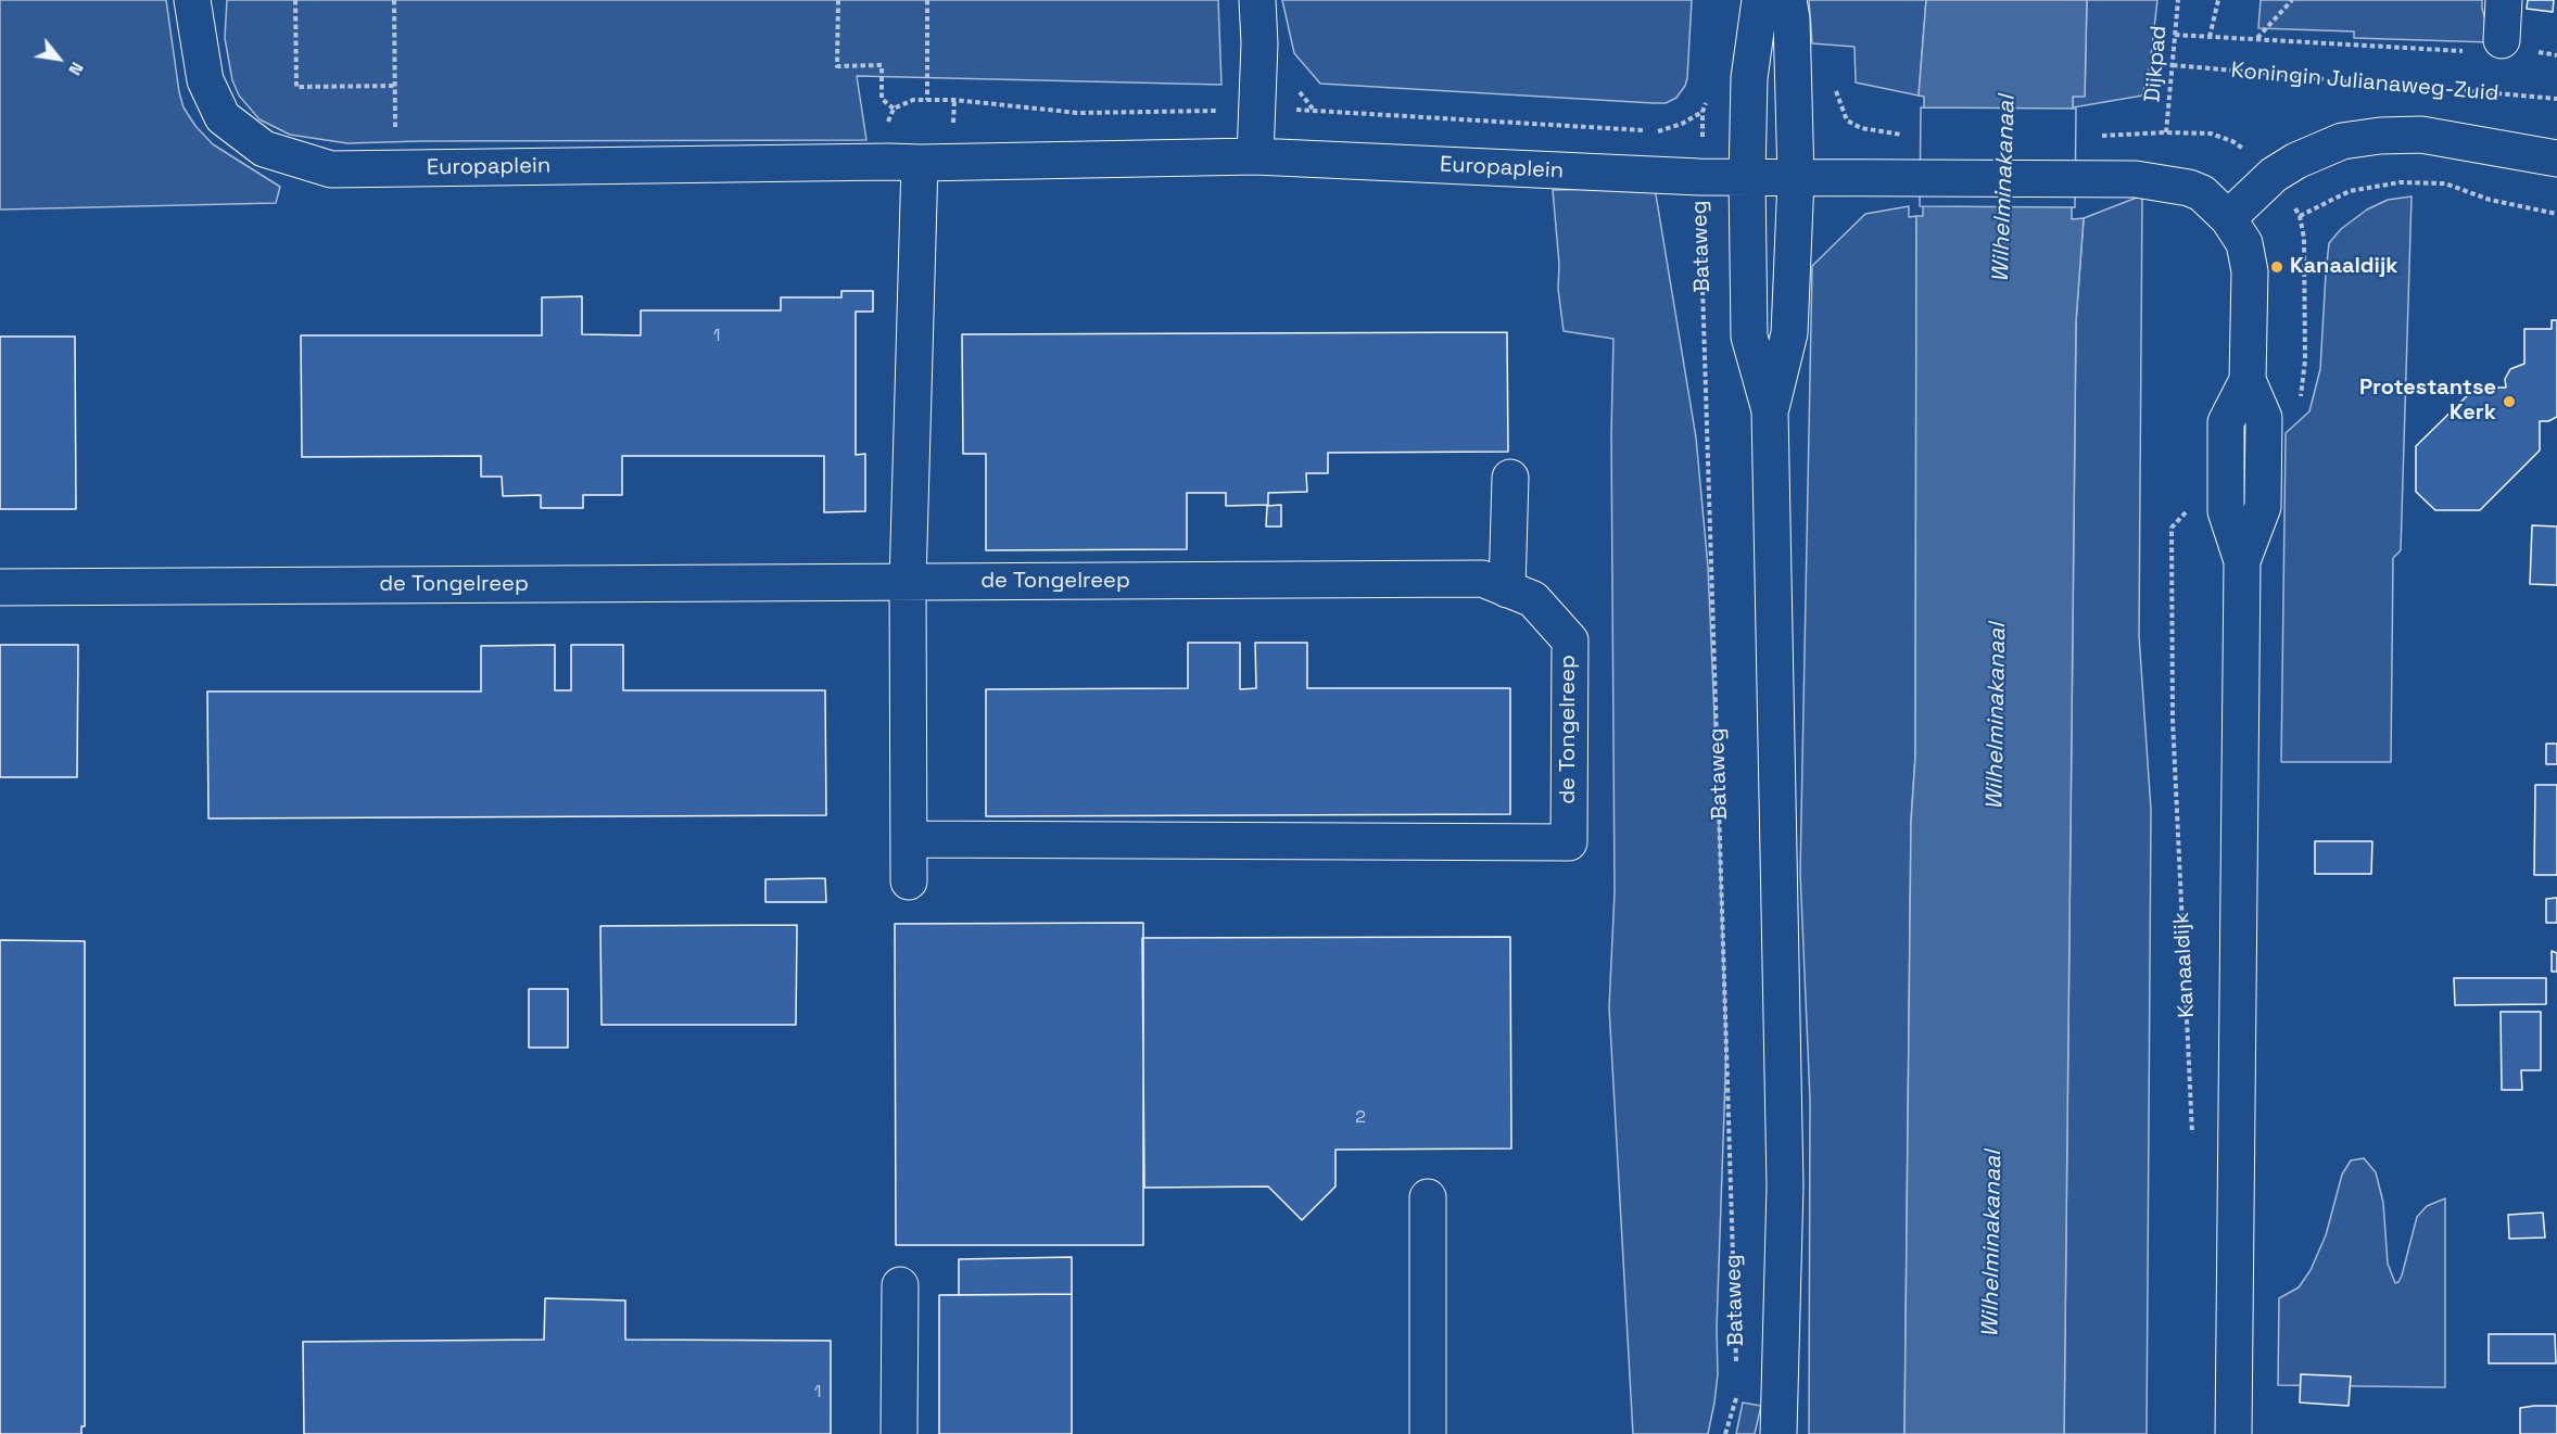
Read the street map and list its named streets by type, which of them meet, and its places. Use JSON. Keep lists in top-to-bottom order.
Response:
{
  "streets": {
    "street": ["Europaplein", "de Tongelreep"],
    "path": [
      "Dijkpad",
      "Koningin Julianaweg-Zuid",
      "Bataweg",
      "Kanaaldijk"
    ]
  },
  "crossings": [
    ["Dijkpad", "Koningin Julianaweg-Zuid"],
    ["Europaplein", "Bataweg"]
  ],
  "water": ["Wilhelminakanaal"],
  "places": ["Kanaaldijk", "Protestantse Kerk"],
  "house_numbers": ["1", "2", "1"],
  "north": "bottom right"
}
